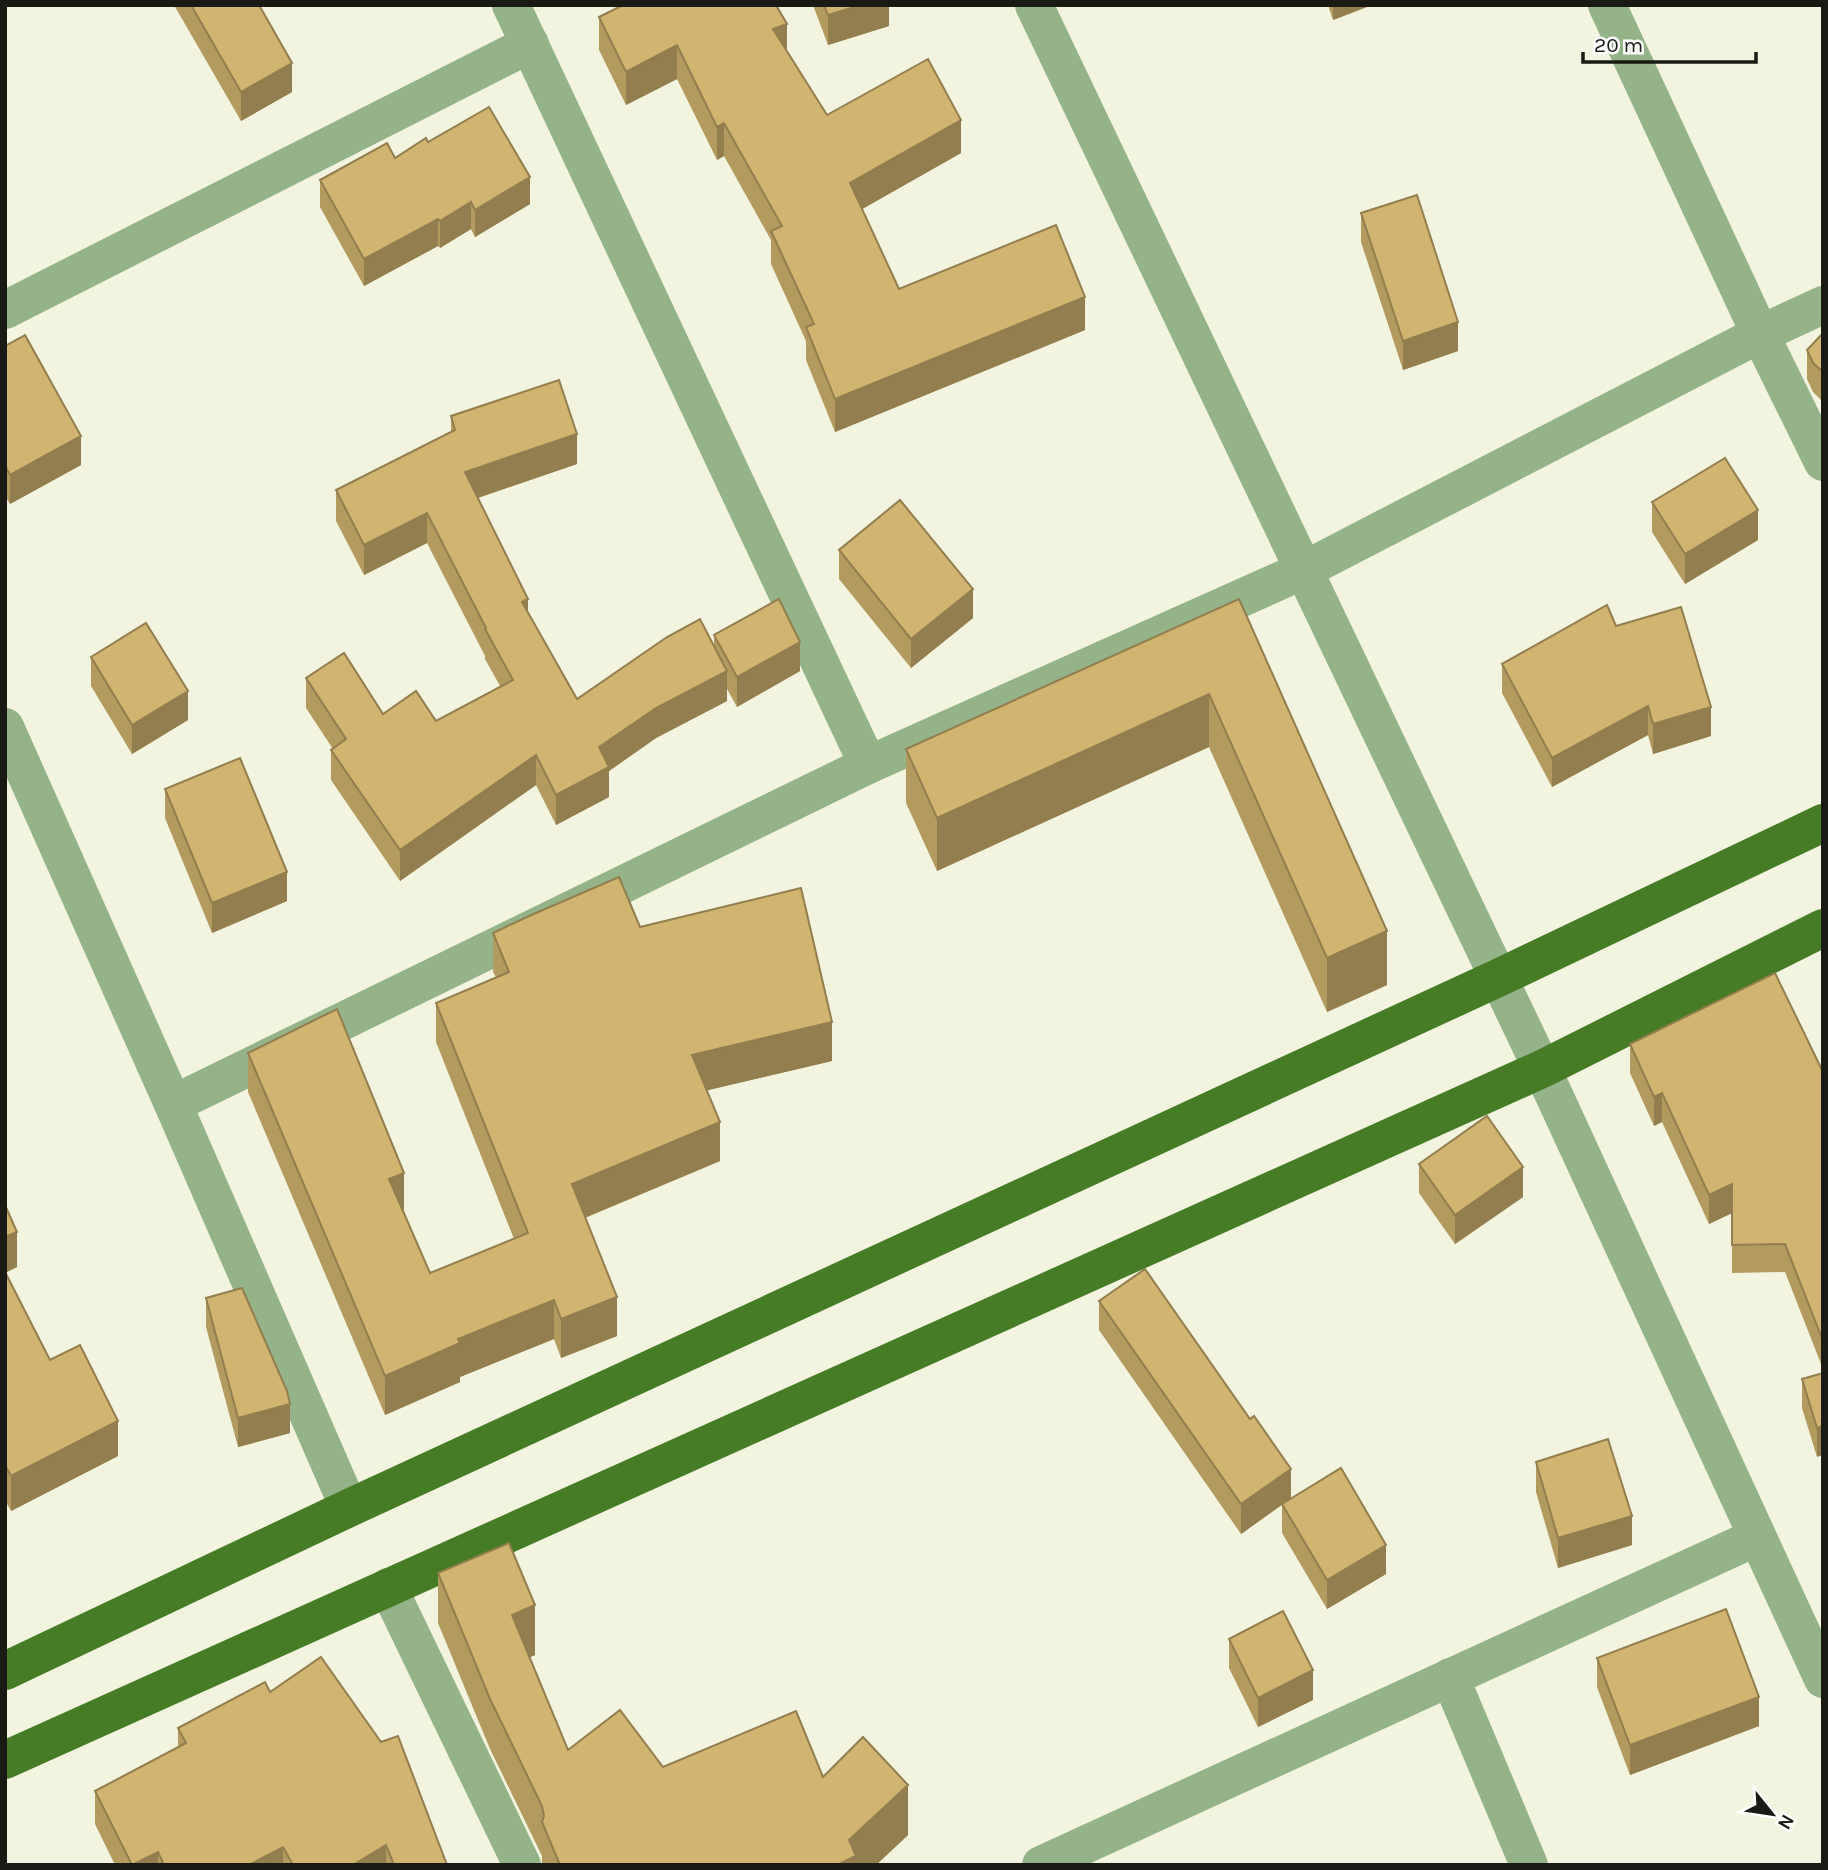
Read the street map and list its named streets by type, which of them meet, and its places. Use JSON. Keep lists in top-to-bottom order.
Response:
{
  "scale_bar": "20 m",
  "north": "bottom right"
}
